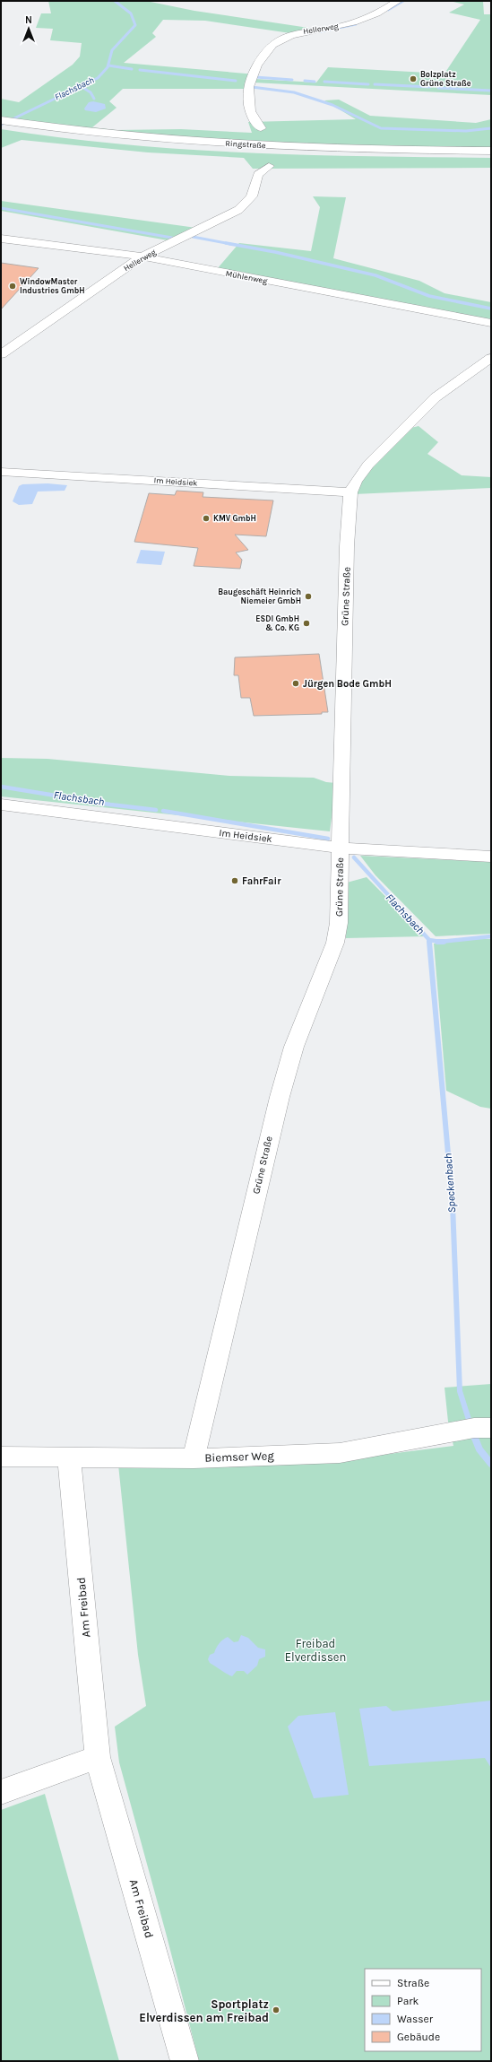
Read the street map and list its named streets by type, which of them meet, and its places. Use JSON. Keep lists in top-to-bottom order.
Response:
{
  "streets": {
    "highway": ["Ringstraße"],
    "street": [
      "Hellerweg",
      "Mühlenweg",
      "Im Heidsiek",
      "Grüne Straße",
      "Biemser Weg",
      "Am Freibad"
    ]
  },
  "crossings": [
    ["Hellerweg", "Mühlenweg"],
    ["Im Heidsiek", "Grüne Straße"],
    ["Grüne Straße", "Biemser Weg"],
    ["Biemser Weg", "Am Freibad"]
  ],
  "water": ["Flachsbach", "Speckenbach"],
  "parks": ["Freibad Elverdissen"],
  "places": [
    "Bolzplatz Grüne Straße",
    "WindowMaster Industries GmbH",
    "KMV GmbH",
    "Baugeschäft Heinrich Niemeier GmbH",
    "ESDI GmbH & Co. KG",
    "Jürgen Bode GmbH",
    "FahrFair",
    "Sportplatz Elverdissen am Freibad"
  ],
  "legend": [
    "Straße",
    "Park",
    "Wasser",
    "Gebäude"
  ],
  "north": "top"
}
